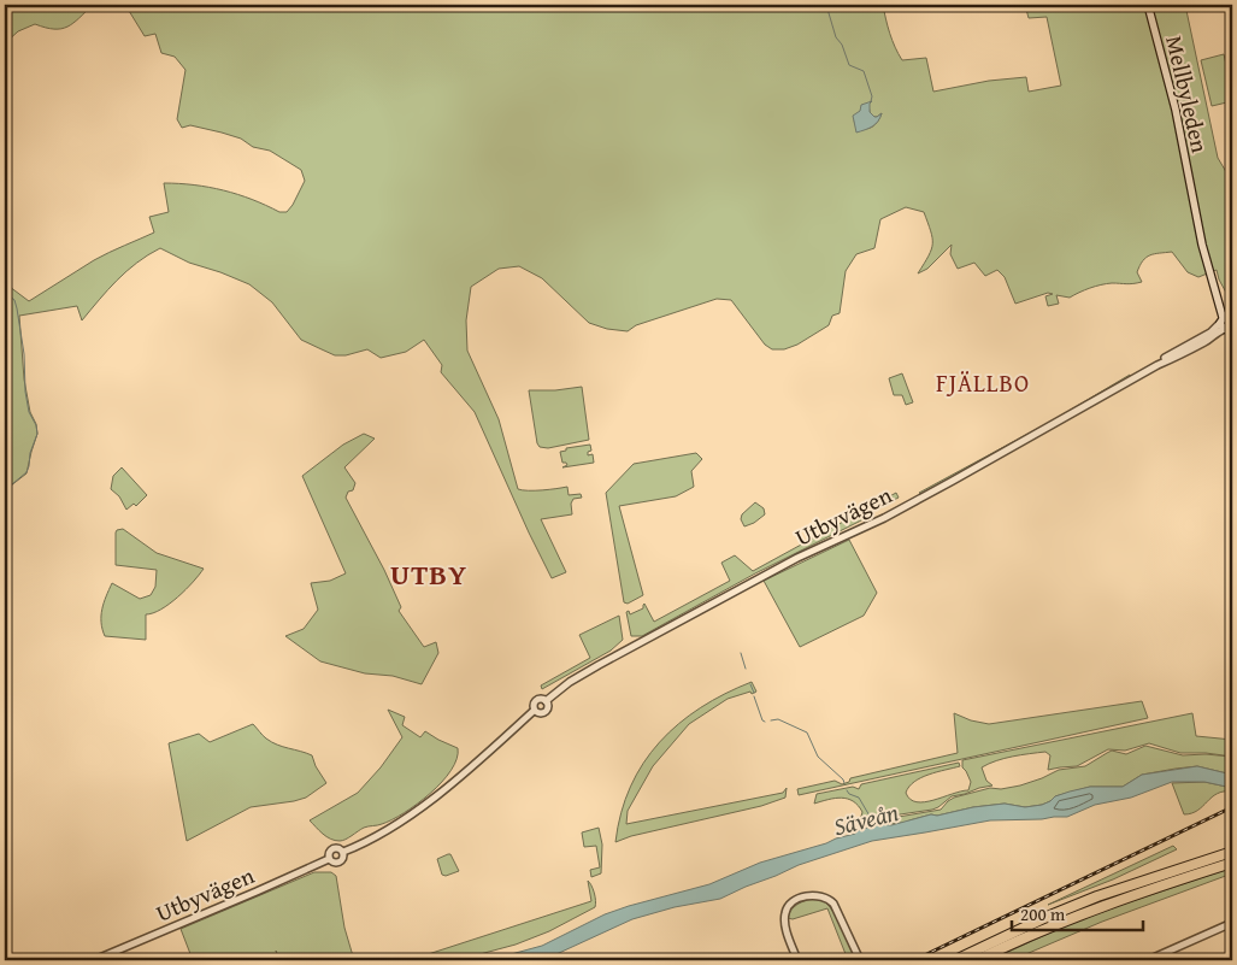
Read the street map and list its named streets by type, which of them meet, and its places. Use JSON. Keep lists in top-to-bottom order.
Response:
{
  "streets": {
    "main road": ["Mellbyleden", "Utbyvägen"]
  },
  "crossings": [
    ["Mellbyleden", "Utbyvägen"]
  ],
  "districts": ["FJÄLLBO", "UTBY"],
  "water": ["Säveån"],
  "scale_bar": "200 m"
}
